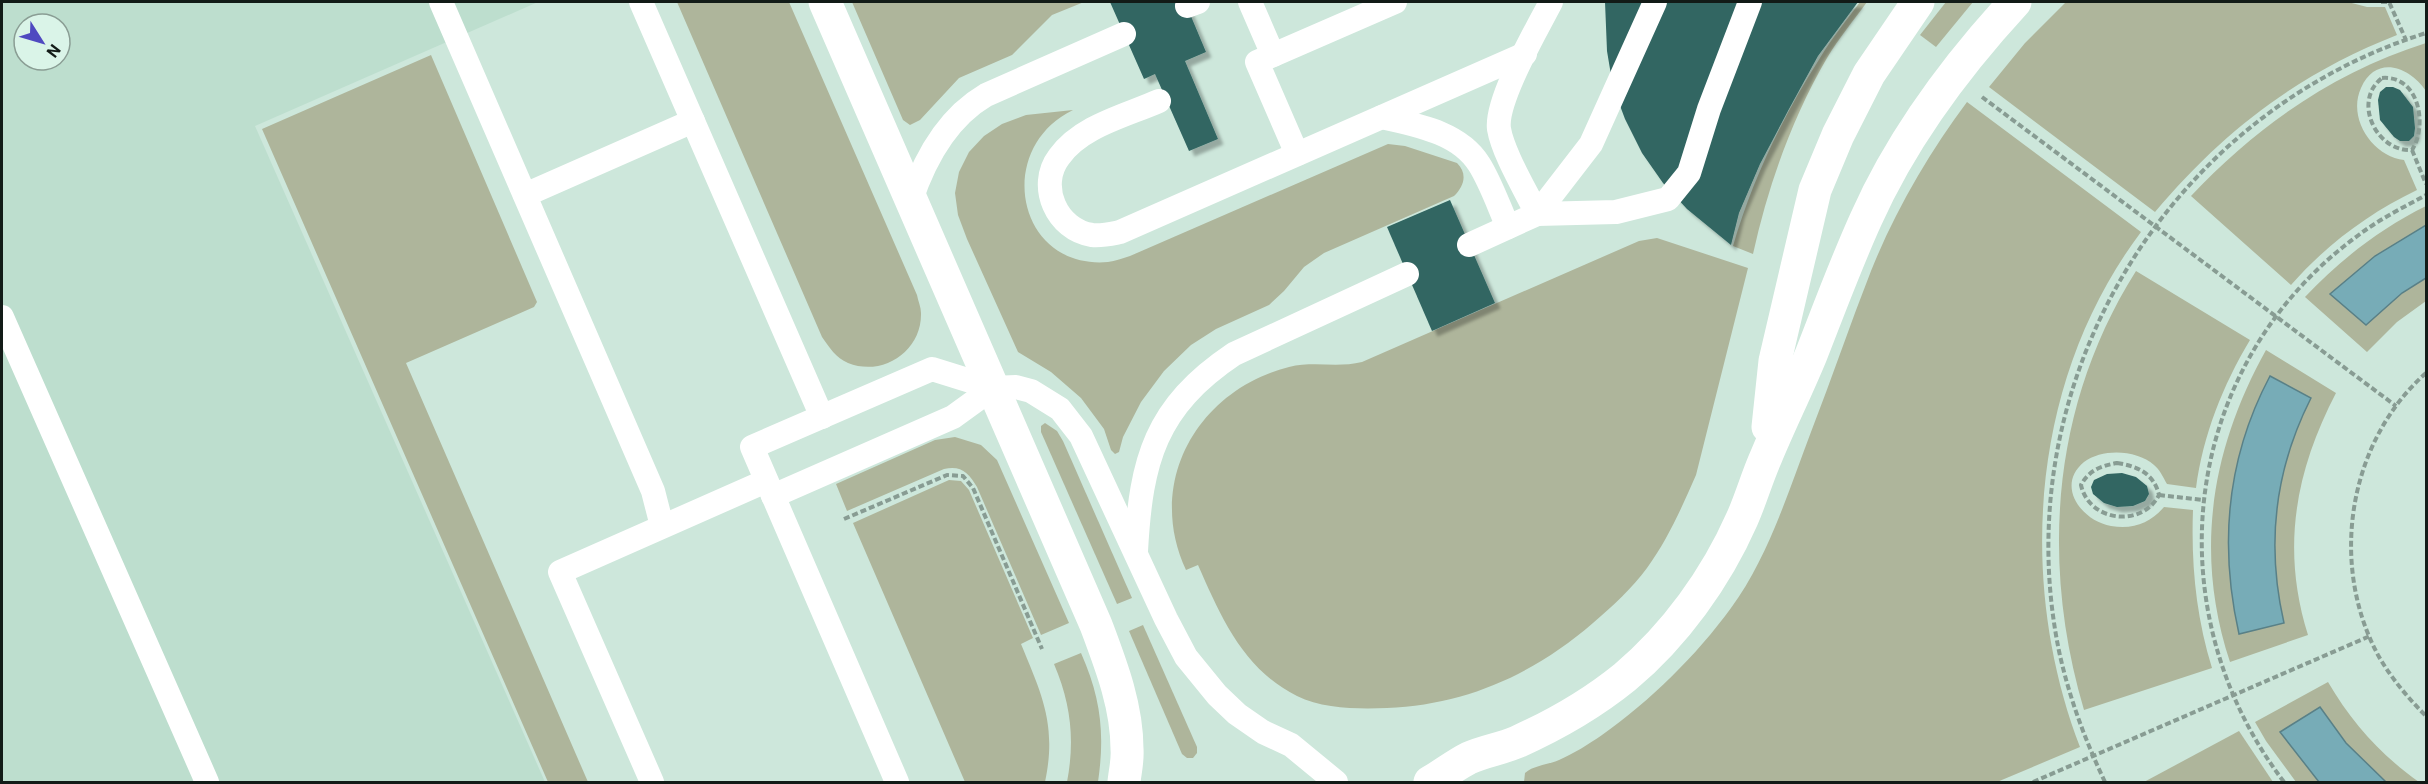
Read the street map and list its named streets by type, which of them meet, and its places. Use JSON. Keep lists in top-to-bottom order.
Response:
{
  "north": "bottom right"
}
